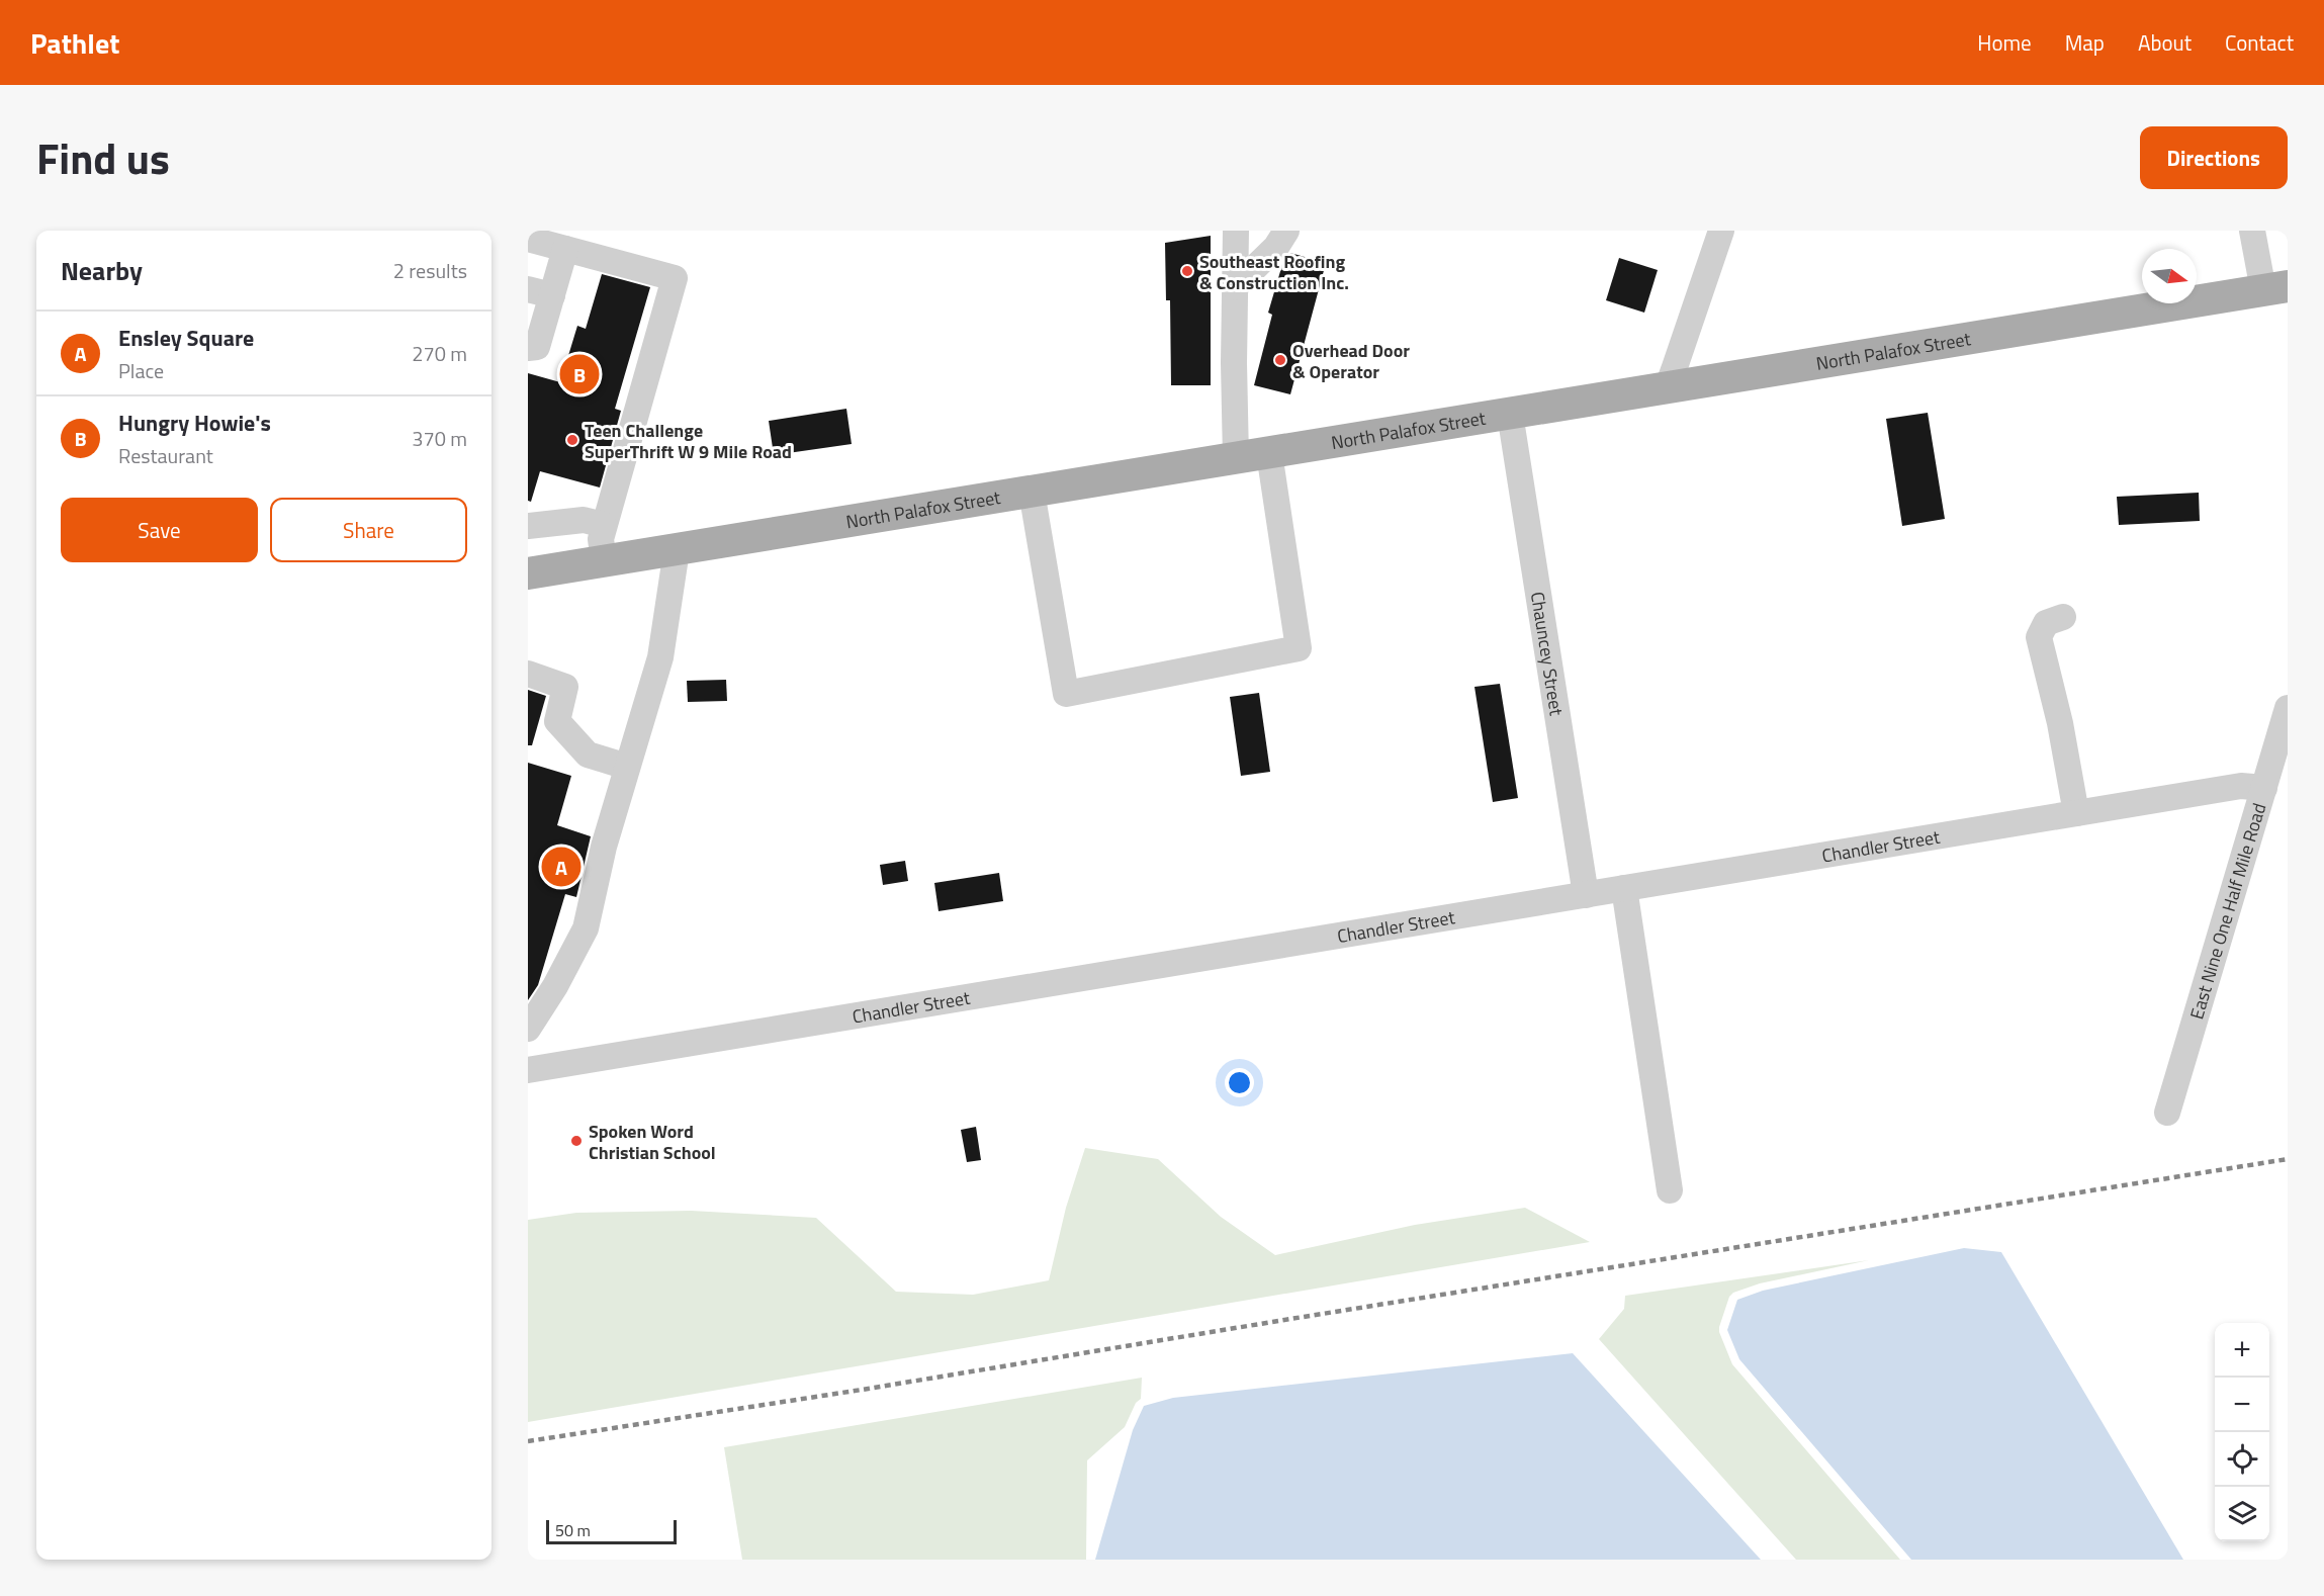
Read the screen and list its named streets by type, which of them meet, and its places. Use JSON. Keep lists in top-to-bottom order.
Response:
{
  "streets": {
    "main road": ["North Palafox Street"],
    "street": ["Chauncey Street", "Chandler Street", "East Nine One Half Mile Road"]
  },
  "crossings": [
    ["North Palafox Street", "Chauncey Street"],
    ["Chauncey Street", "Chandler Street"],
    ["Chandler Street", "East Nine One Half Mile Road"]
  ],
  "places": [
    "Southeast Roofing & Construction Inc.",
    "Overhead Door & Operator",
    "Teen Challenge SuperThrift W 9 Mile Road",
    "Spoken Word Christian School"
  ],
  "scale_bar": "50 m",
  "north": "right",
  "page": {
    "header": "Pathlet",
    "nav": [
      "Home",
      "Map",
      "About",
      "Contact"
    ],
    "title": "Find us",
    "buttons": [
      "Directions",
      ["Save", "Share"]
    ],
    "heading": ["Nearby", "2 results"],
    "list": [
      {
        "mark": "A",
        "name": "Ensley Square",
        "note": "Place",
        "value": "270 m"
      },
      {
        "mark": "B",
        "name": "Hungry Howie's",
        "note": "Restaurant",
        "value": "370 m"
      }
    ],
    "pins": ["B", "A"],
    "map_buttons": ["+", "−"],
    "scale": "50 m"
  }
}
